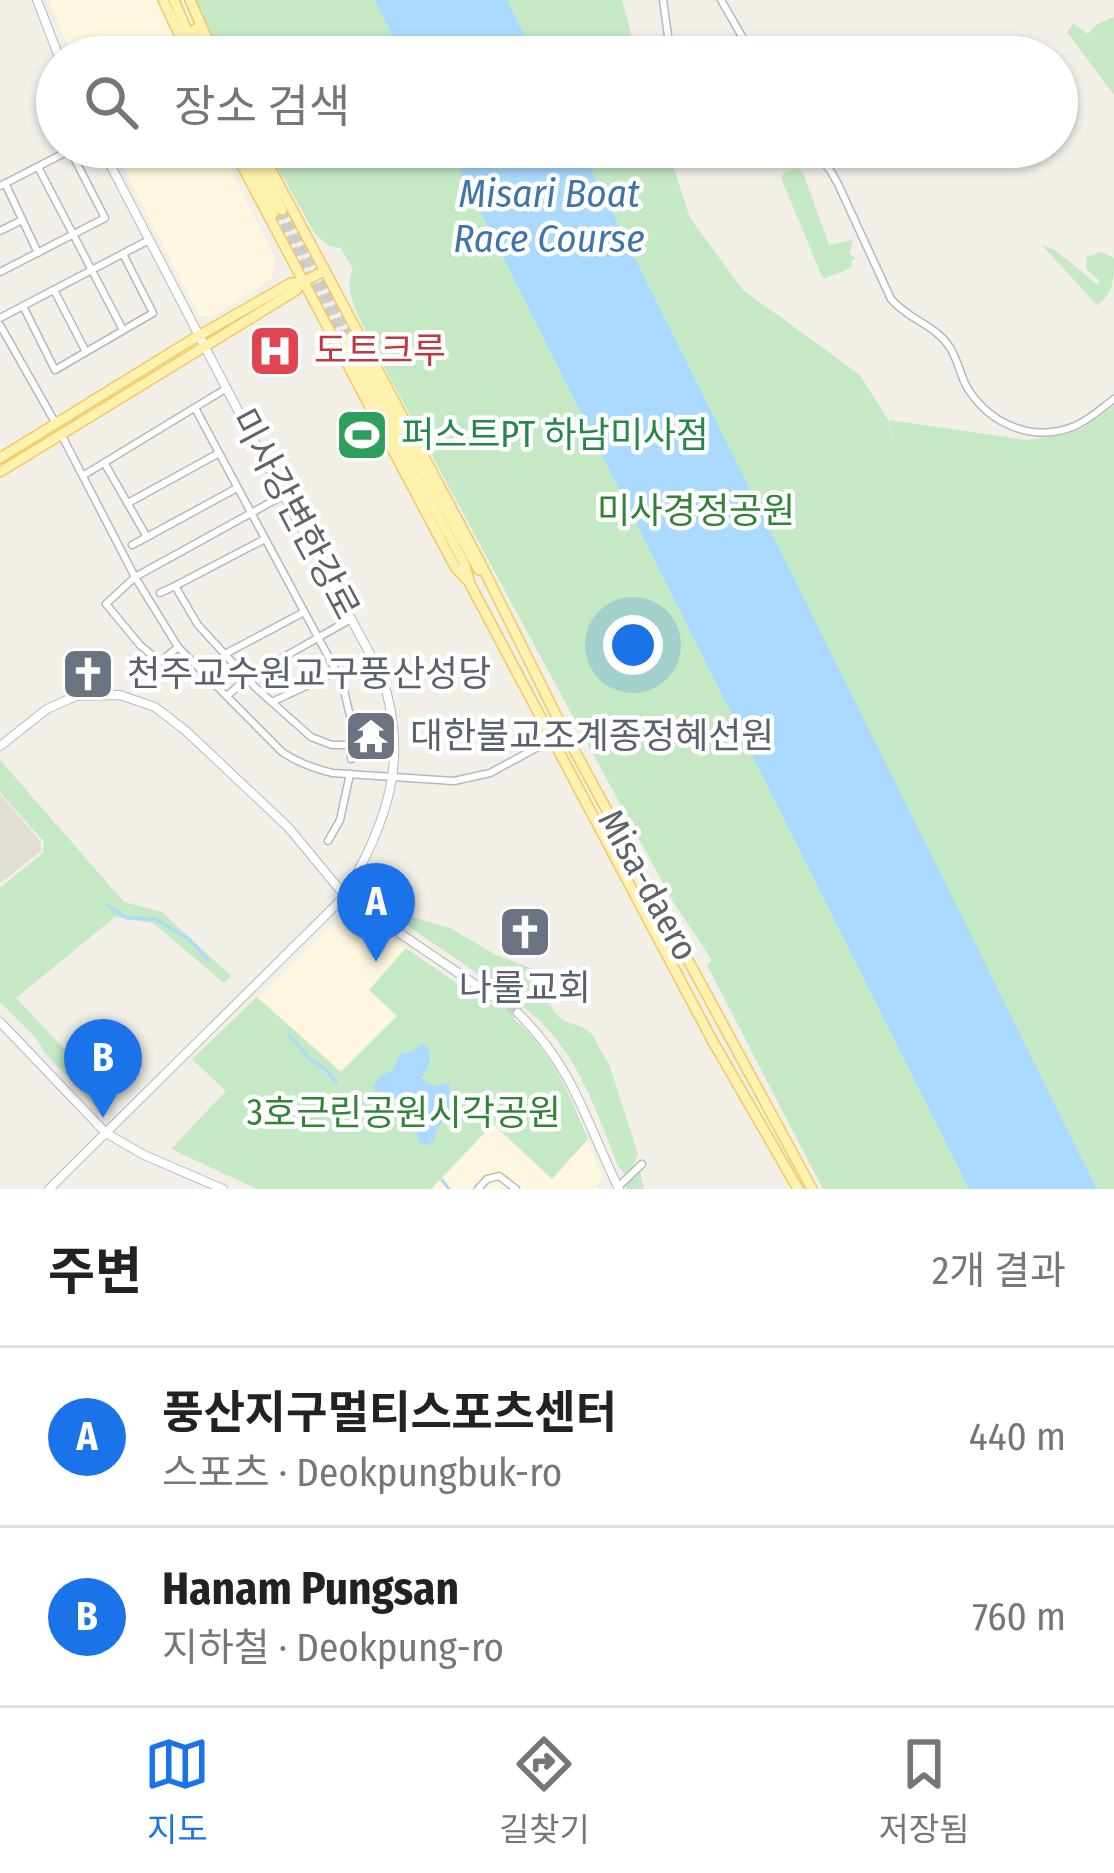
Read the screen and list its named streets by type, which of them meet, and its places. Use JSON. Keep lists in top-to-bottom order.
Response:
{
  "streets": {
    "main road": ["Misa-daero"],
    "street": ["미사강변한강로"]
  },
  "water": ["Misari Boat Race Course"],
  "parks": ["미사경정공원", "3호근린공원시각공원"],
  "places": {
    "hospital": ["도트크루"],
    "sports": ["퍼스트PT 하남미사점"],
    "church": ["천주교수원교구풍산성당", "나룰교회"],
    "temple": ["대한불교조계종정혜선원"]
  },
  "page": {
    "search": "장소 검색",
    "pins": ["A", "B"],
    "heading": ["주변", "2개 결과"],
    "list": [
      {
        "mark": "A",
        "name": "풍산지구멀티스포츠센터",
        "note": "스포츠 · Deokpungbuk-ro",
        "value": "440 m"
      },
      {
        "mark": "B",
        "name": "Hanam Pungsan",
        "note": "지하철 · Deokpung-ro",
        "value": "760 m"
      }
    ],
    "nav": ["지도", "길찾기", "저장됨"]
  }
}
